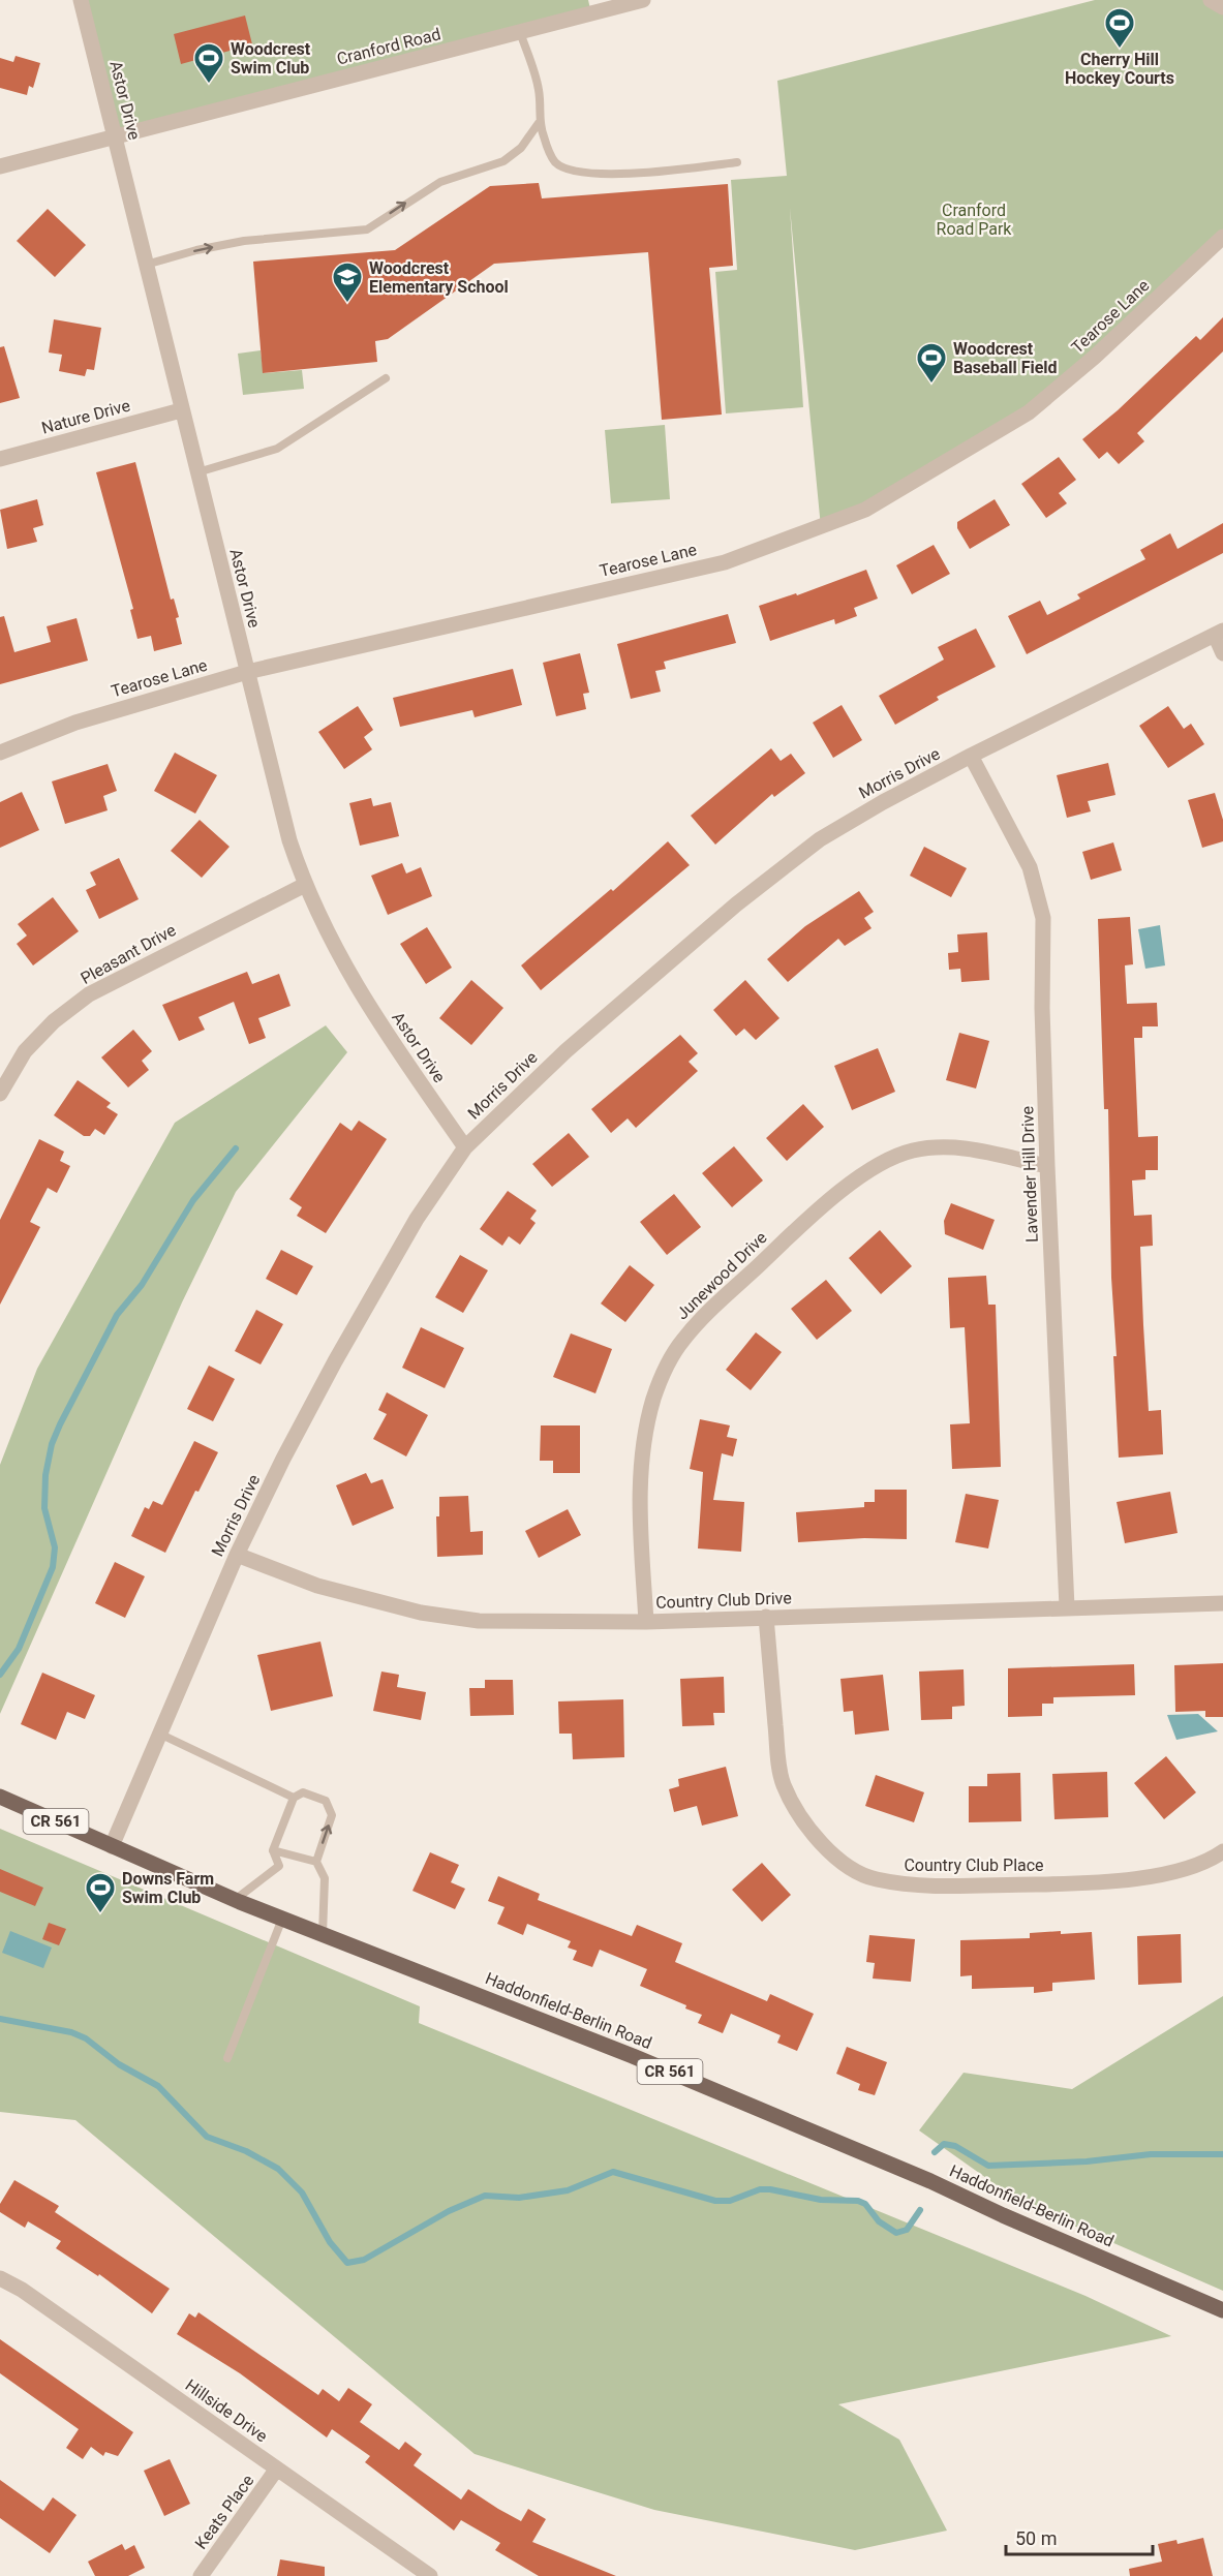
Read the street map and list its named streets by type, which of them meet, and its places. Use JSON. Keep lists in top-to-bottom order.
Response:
{
  "streets": {
    "main road": ["CR 561", "Haddonfield-Berlin Road"],
    "street": [
      "Cranford Road",
      "Astor Drive",
      "Tearose Lane",
      "Nature Drive",
      "Morris Drive",
      "Pleasant Drive",
      "Lavender Hill Drive",
      "Junewood Drive",
      "Country Club Drive",
      "Country Club Place",
      "Hillside Drive",
      "Keats Place"
    ]
  },
  "crossings": [
    ["Cranford Road", "Astor Drive"],
    ["Astor Drive", "Tearose Lane"],
    ["Astor Drive", "Nature Drive"],
    ["Astor Drive", "Morris Drive"],
    ["Astor Drive", "Pleasant Drive"],
    ["Morris Drive", "Lavender Hill Drive"],
    ["Morris Drive", "Country Club Drive"],
    ["Morris Drive", "Haddonfield-Berlin Road"],
    ["Lavender Hill Drive", "Junewood Drive"],
    ["Lavender Hill Drive", "Country Club Drive"],
    ["Junewood Drive", "Country Club Drive"],
    ["Country Club Drive", "Country Club Place"],
    ["Hillside Drive", "Keats Place"]
  ],
  "parks": ["Cranford Road Park"],
  "places": {
    "sports": [
      "Cherry Hill Hockey Courts",
      "Woodcrest Swim Club",
      "Woodcrest Baseball Field",
      "Downs Farm Swim Club"
    ],
    "school or university": ["Woodcrest Elementary School"]
  },
  "scale_bar": "50 m"
}
